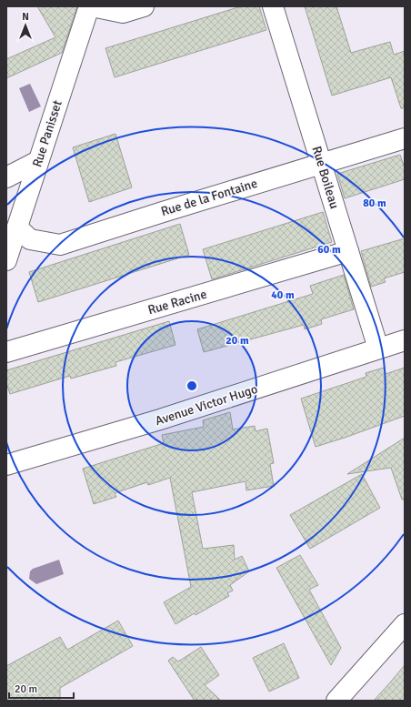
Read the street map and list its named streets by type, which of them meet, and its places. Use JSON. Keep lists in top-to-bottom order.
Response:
{
  "streets": {
    "street": [
      "Rue Panisset",
      "Rue Boileau",
      "Rue de la Fontaine",
      "Rue Racine",
      "Avenue Victor Hugo"
    ]
  },
  "crossings": [
    ["Rue Panisset", "Rue de la Fontaine"],
    ["Rue Boileau", "Rue de la Fontaine"],
    ["Rue Boileau", "Rue Racine"],
    ["Rue Boileau", "Avenue Victor Hugo"]
  ],
  "scale_bar": "20 m",
  "north": "top",
  "rings": [
    "80 m",
    "60 m",
    "40 m",
    "20 m"
  ]
}
